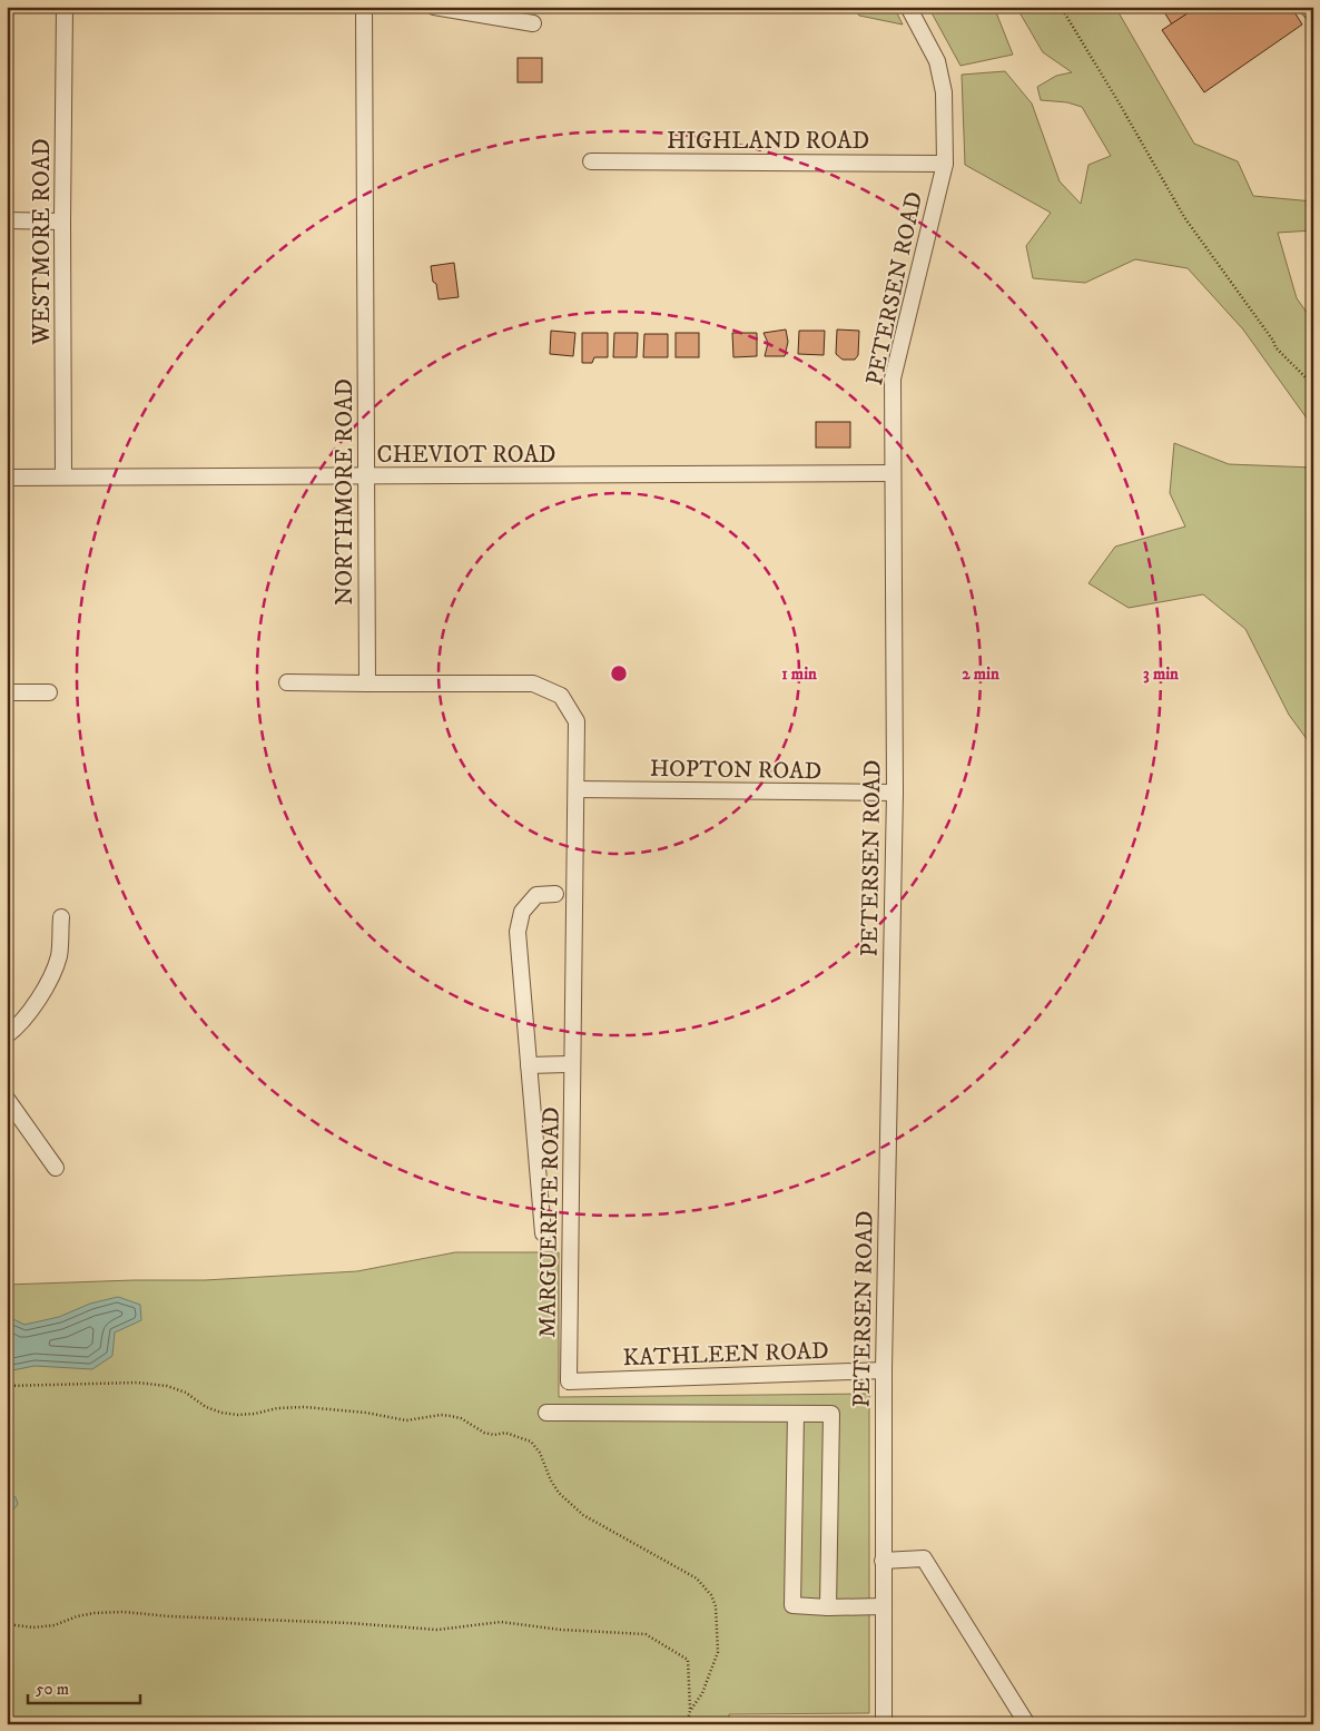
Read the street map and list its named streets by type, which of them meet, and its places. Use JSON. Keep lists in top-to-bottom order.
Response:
{
  "streets": {
    "street": [
      "HIGHLAND ROAD",
      "WESTMORE ROAD",
      "PETERSEN ROAD",
      "CHEVIOT ROAD",
      "NORTHMORE ROAD",
      "HOPTON ROAD",
      "MARGUERITE ROAD",
      "KATHLEEN ROAD"
    ]
  },
  "crossings": [
    ["HIGHLAND ROAD", "PETERSEN ROAD"],
    ["WESTMORE ROAD", "CHEVIOT ROAD"],
    ["PETERSEN ROAD", "CHEVIOT ROAD"],
    ["PETERSEN ROAD", "HOPTON ROAD"],
    ["PETERSEN ROAD", "KATHLEEN ROAD"],
    ["CHEVIOT ROAD", "NORTHMORE ROAD"],
    ["HOPTON ROAD", "MARGUERITE ROAD"],
    ["MARGUERITE ROAD", "KATHLEEN ROAD"]
  ],
  "scale_bar": "50 m",
  "rings": ["1 min", "2 min", "3 min"]
}
